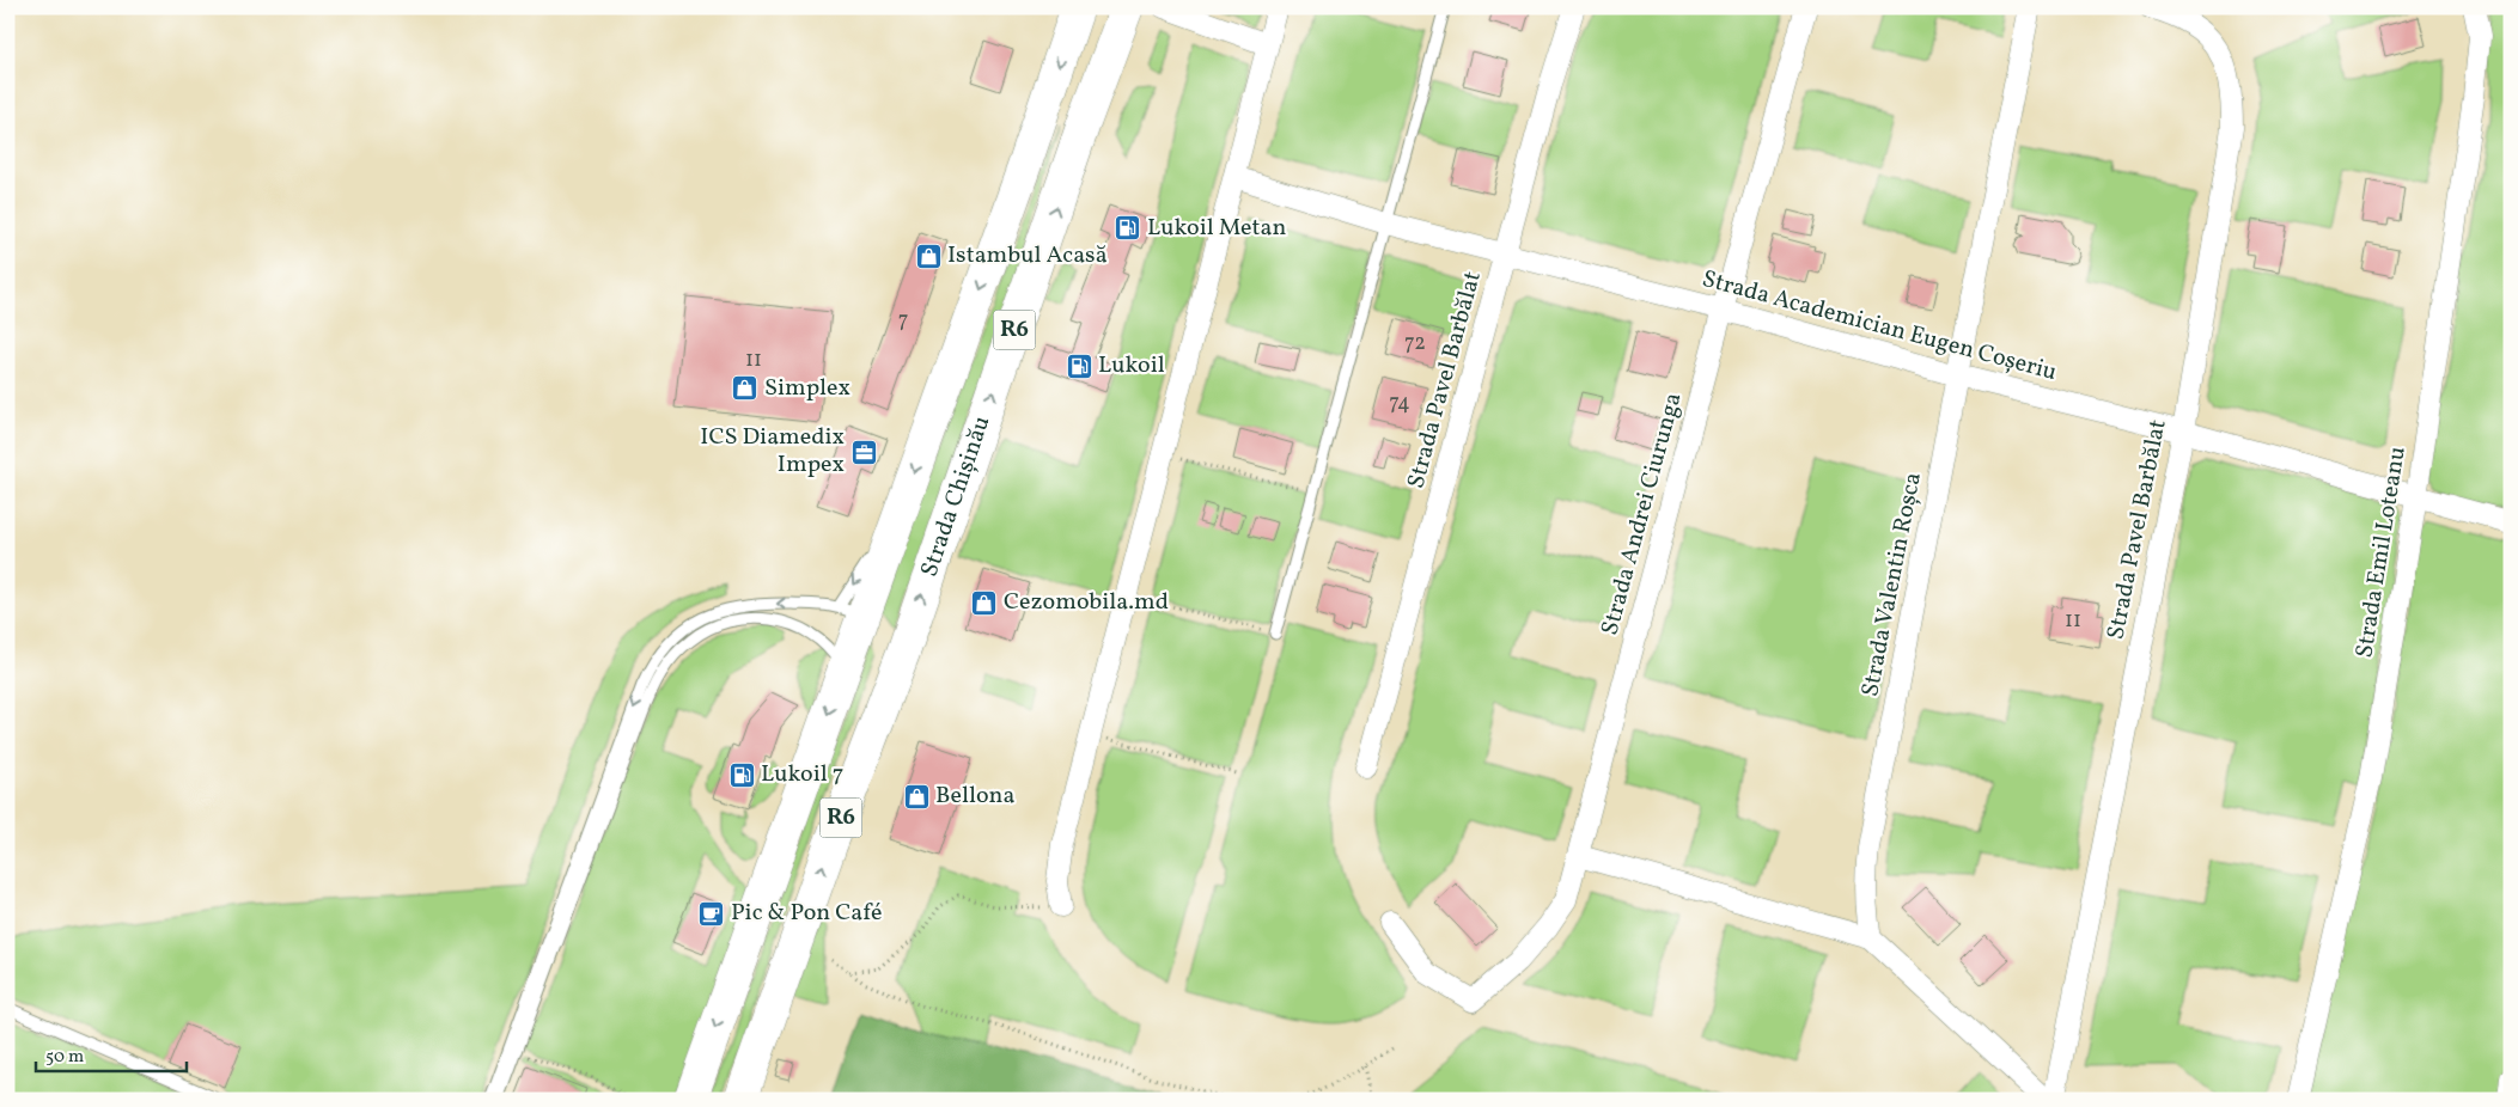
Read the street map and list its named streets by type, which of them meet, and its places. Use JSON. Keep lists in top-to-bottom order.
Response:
{
  "streets": {
    "highway": ["R6", "Strada Chișinău"],
    "street": [
      "Strada Academician Eugen Coșeriu",
      "Strada Pavel Barbălat",
      "Strada Andrei Ciurunga",
      "Strada Emil Loteanu",
      "Strada Valentin Roșca"
    ]
  },
  "crossings": [
    ["Strada Academician Eugen Coșeriu", "Strada Pavel Barbălat"],
    ["Strada Academician Eugen Coșeriu", "Strada Andrei Ciurunga"],
    ["Strada Academician Eugen Coșeriu", "Strada Emil Loteanu"],
    ["Strada Academician Eugen Coșeriu", "Strada Valentin Roșca"]
  ],
  "places": {
    "fuel station": ["Lukoil Metan", "Lukoil", "Lukoil 7"],
    "shop": [
      "Istambul Acasă",
      "Simplex",
      "Cezomobila.md",
      "Bellona"
    ],
    "office": ["ICS Diamedix Impex"],
    "cafe": ["Pic & Pon Café"]
  },
  "house_numbers": [
    "7",
    "72",
    "11",
    "74",
    "11"
  ],
  "scale_bar": "50 m"
}
